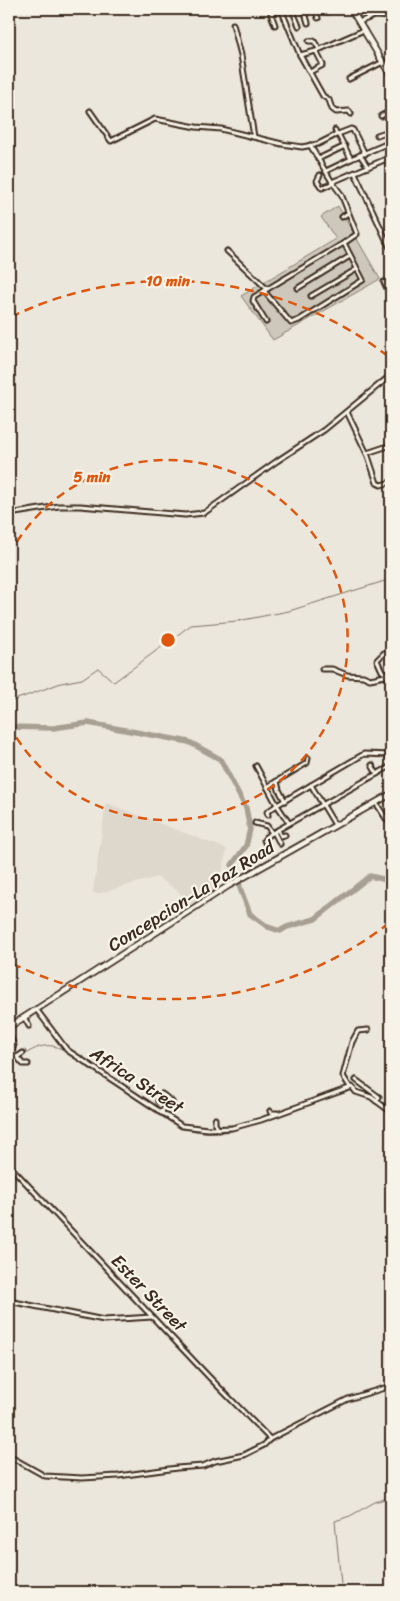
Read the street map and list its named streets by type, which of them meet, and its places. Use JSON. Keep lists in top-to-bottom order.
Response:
{
  "streets": {
    "main road": ["Concepcion-La Paz Road"],
    "street": ["Africa Street", "Ester Street"]
  },
  "crossings": [
    ["Concepcion-La Paz Road", "Africa Street"]
  ],
  "rings": ["10 min", "5 min"]
}
